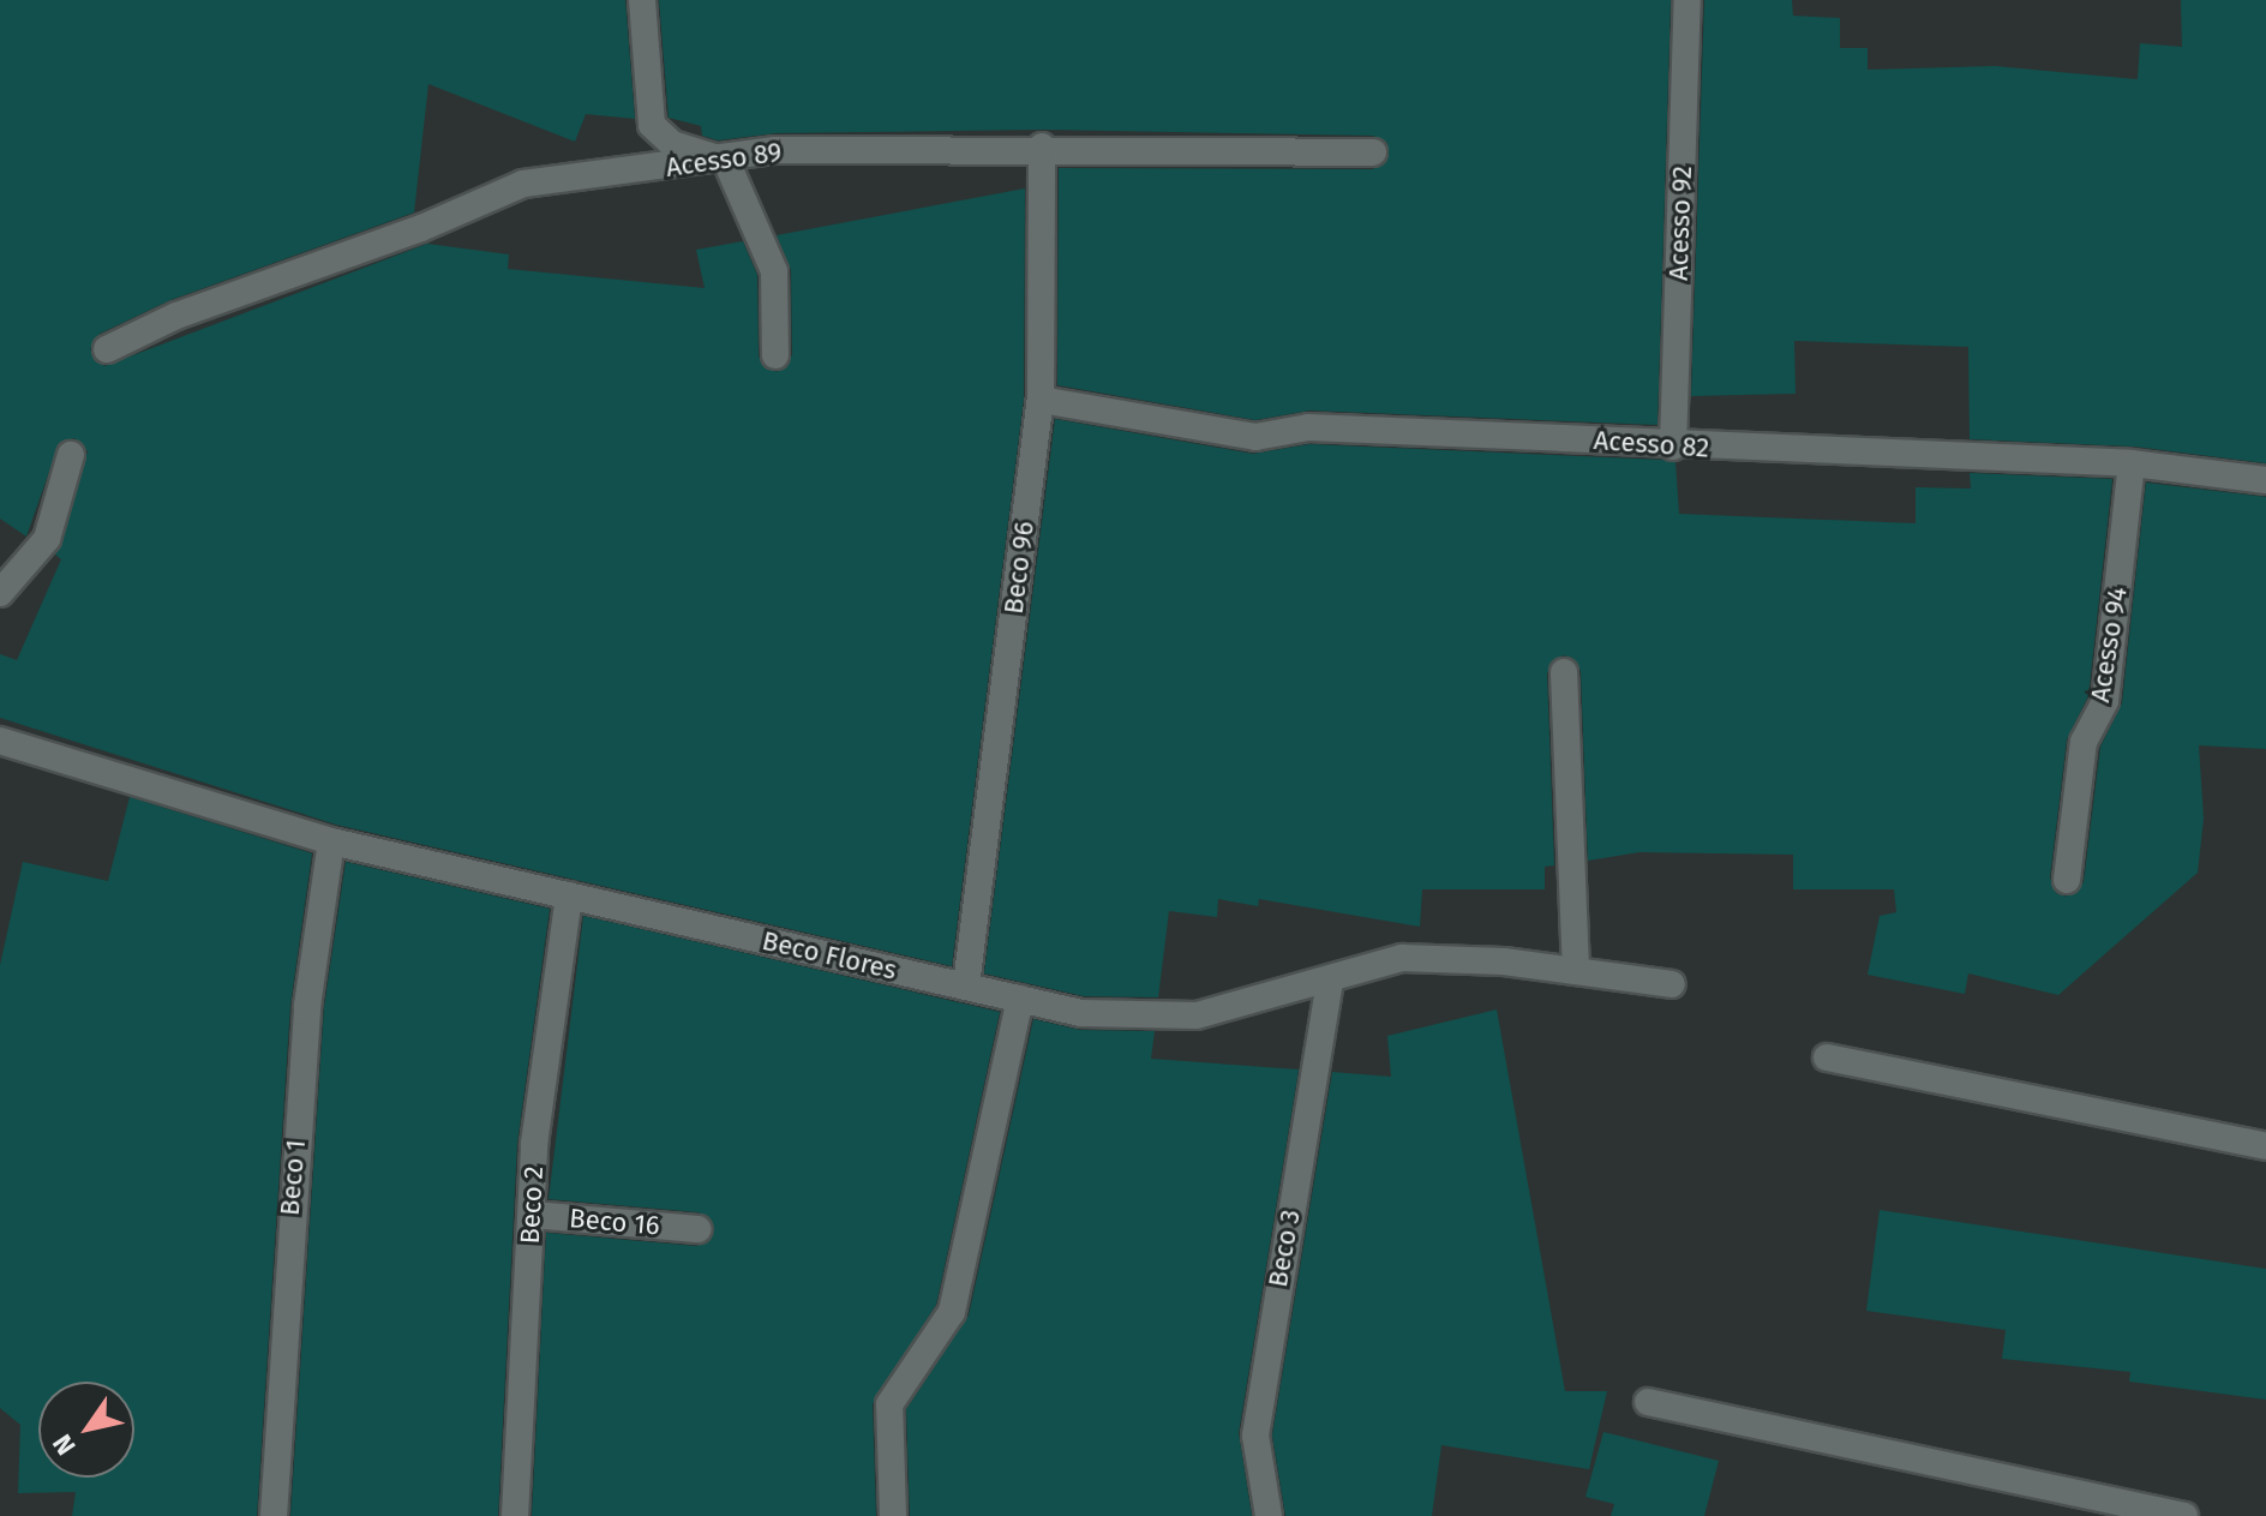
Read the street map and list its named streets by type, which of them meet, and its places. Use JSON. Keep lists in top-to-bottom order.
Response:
{
  "streets": {
    "lane": [
      "Acesso 89",
      "Acesso 92",
      "Acesso 82",
      "Beco 96",
      "Acesso 94",
      "Beco Flores",
      "Beco 1",
      "Beco 2",
      "Beco 16",
      "Beco 3"
    ]
  },
  "crossings": [
    ["Acesso 89", "Beco 96"],
    ["Acesso 92", "Acesso 82"],
    ["Acesso 82", "Beco 96"],
    ["Acesso 82", "Acesso 94"],
    ["Beco 96", "Beco Flores"],
    ["Beco Flores", "Beco 1"],
    ["Beco Flores", "Beco 2"],
    ["Beco Flores", "Beco 3"],
    ["Beco 2", "Beco 16"]
  ],
  "north": "bottom left"
}
